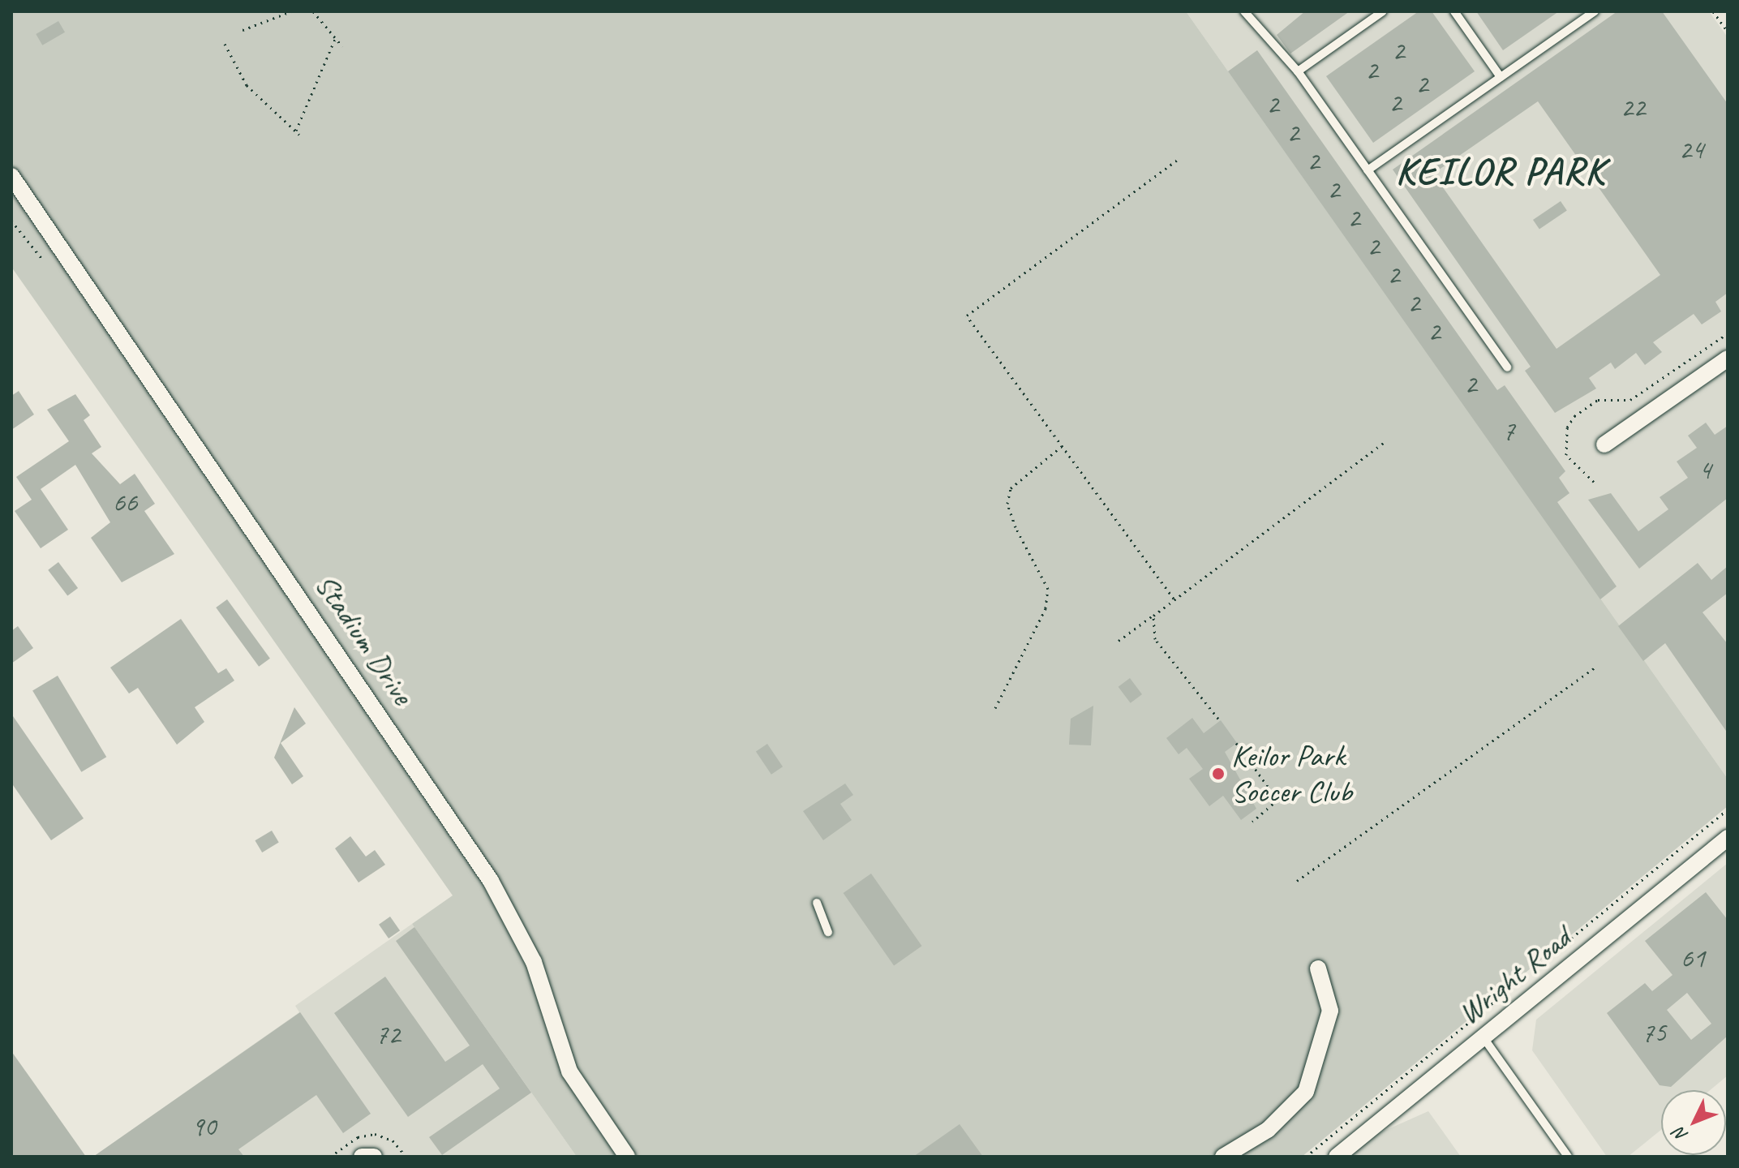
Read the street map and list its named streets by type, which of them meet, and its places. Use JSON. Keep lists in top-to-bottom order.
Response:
{
  "streets": {
    "street": ["Stadium Drive", "Wright Road"]
  },
  "districts": ["KEILOR PARK"],
  "places": ["Keilor Park Soccer Club"],
  "house_numbers": [
    "2",
    "2",
    "2",
    "2",
    "2",
    "22",
    "2",
    "24",
    "2",
    "2",
    "2",
    "2",
    "2",
    "2",
    "2",
    "2",
    "7",
    "4",
    "66",
    "61",
    "75",
    "72",
    "90"
  ],
  "north": "bottom left"
}
